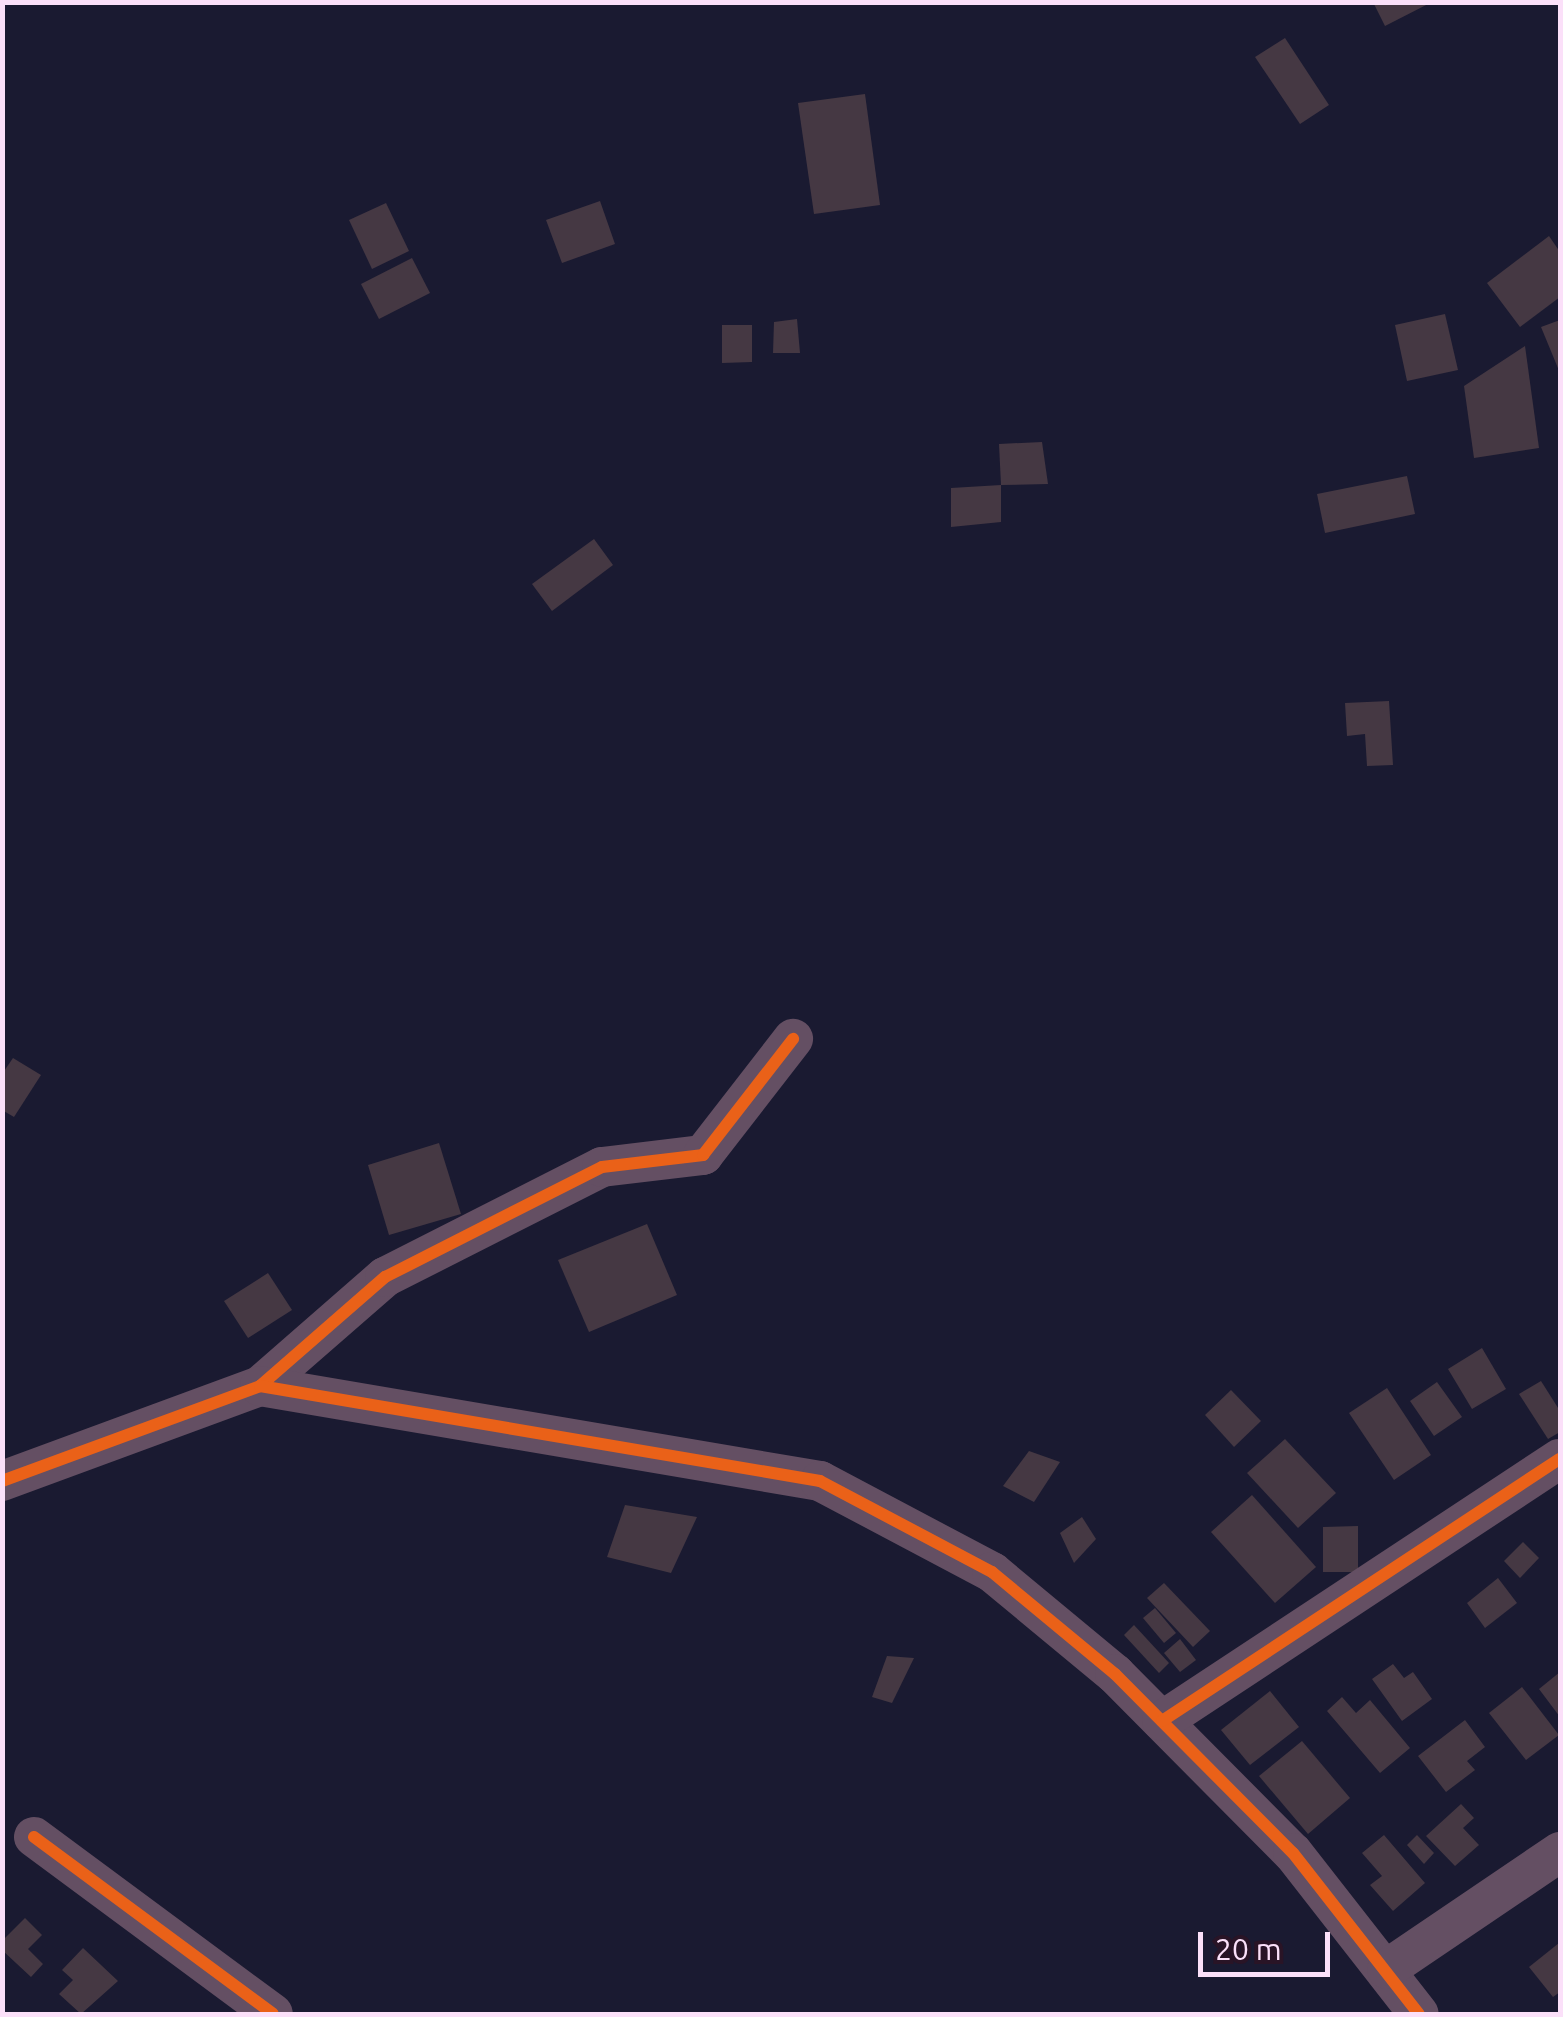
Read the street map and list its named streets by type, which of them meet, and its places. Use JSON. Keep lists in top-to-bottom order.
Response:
{
  "scale_bar": "20 m"
}
